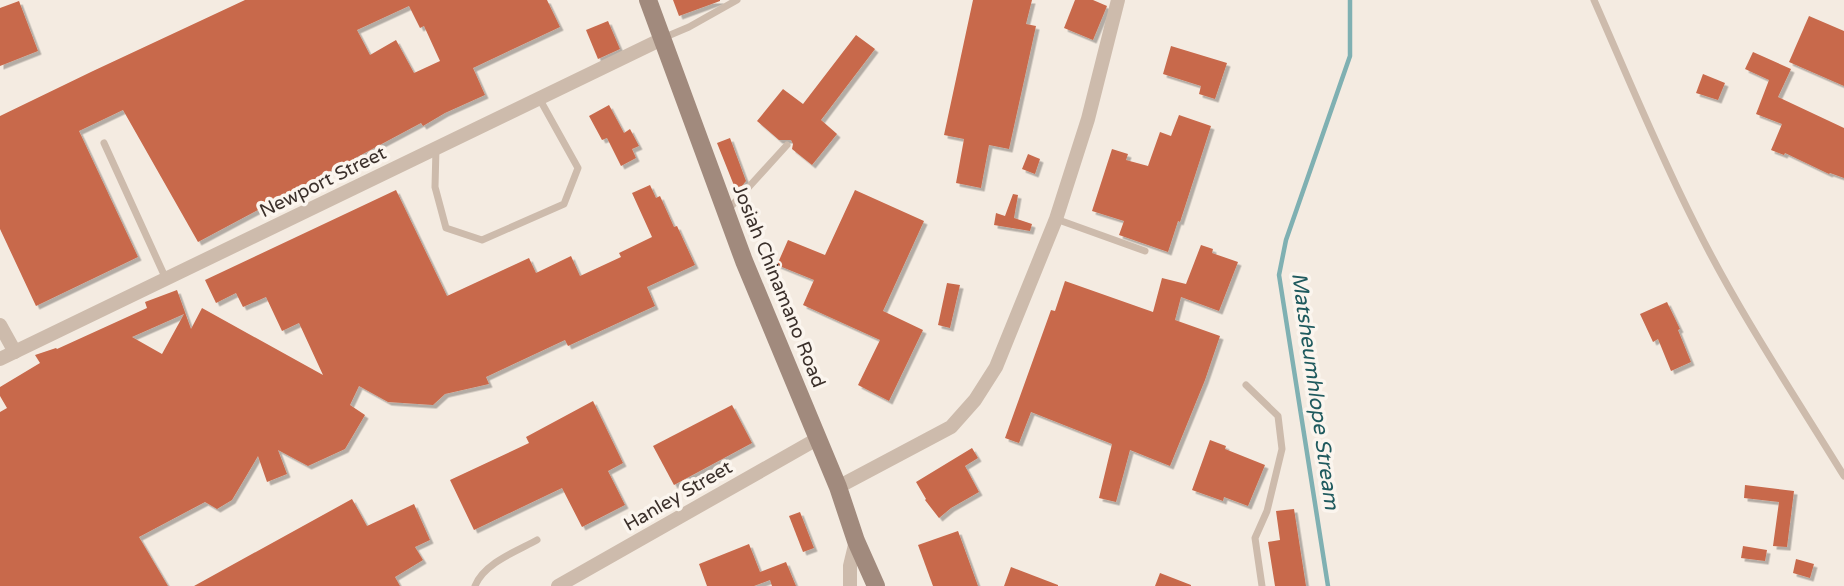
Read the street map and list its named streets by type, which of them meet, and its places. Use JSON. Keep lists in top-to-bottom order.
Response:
{
  "streets": {
    "street": ["Newport Street", "Josiah Chinamano Road", "Hanley Street"]
  },
  "crossings": [
    ["Newport Street", "Josiah Chinamano Road"],
    ["Josiah Chinamano Road", "Hanley Street"]
  ],
  "water": ["Matsheumhlope Stream"]
}
